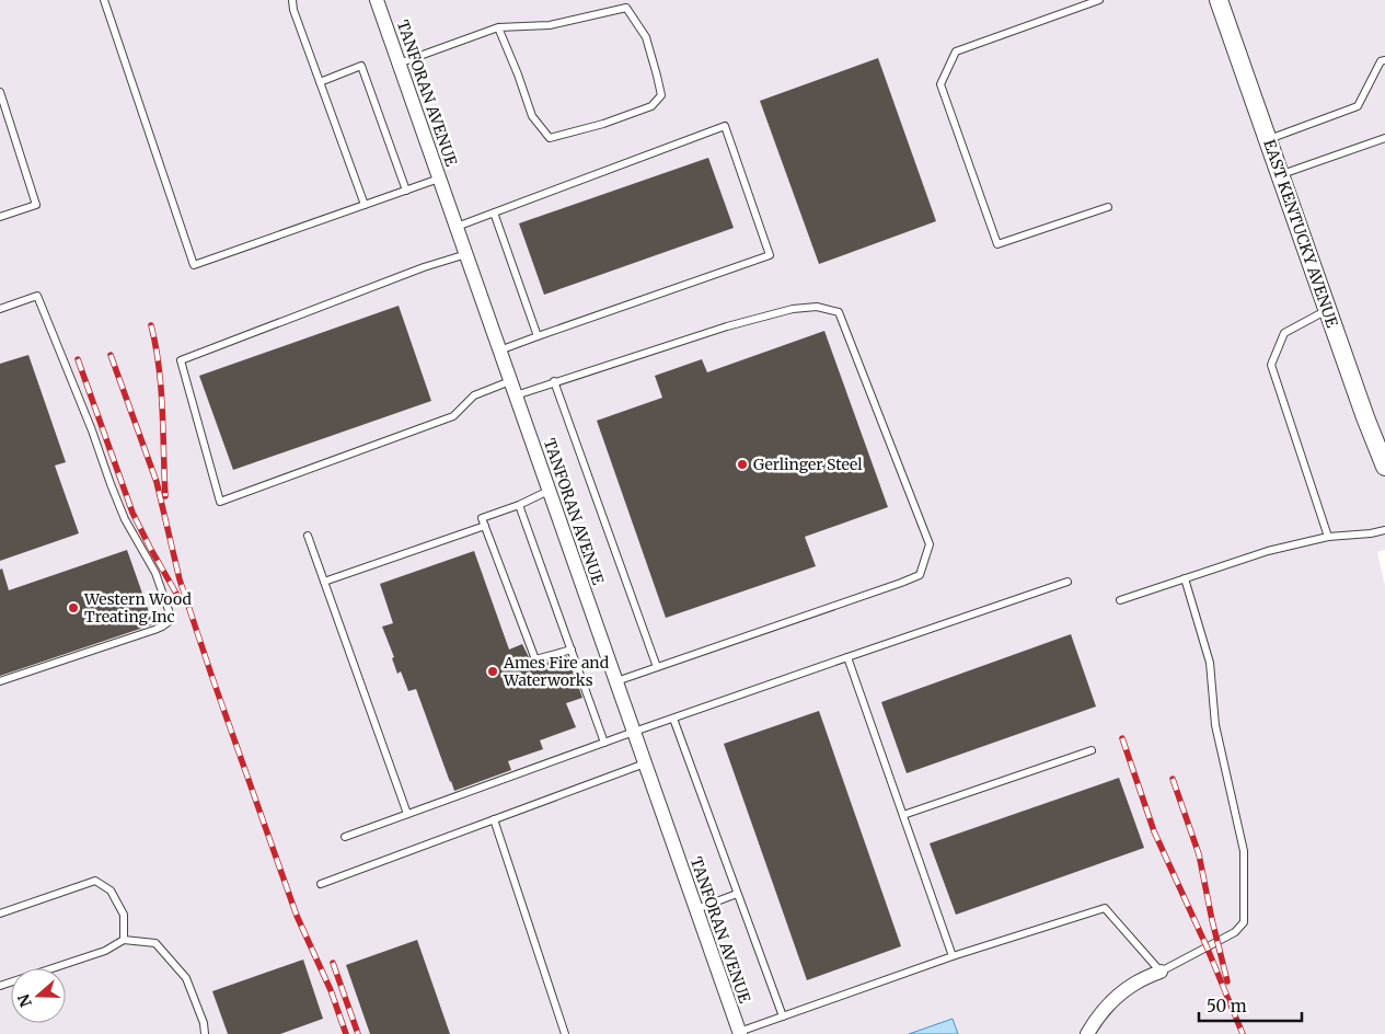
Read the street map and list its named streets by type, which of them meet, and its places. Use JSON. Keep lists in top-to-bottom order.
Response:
{
  "streets": {
    "street": ["TANFORAN AVENUE", "EAST KENTUCKY AVENUE"]
  },
  "places": ["Gerlinger Steel", "Western Wood Treating Inc", "Ames Fire and Waterworks"],
  "scale_bar": "50 m",
  "north": "left"
}
